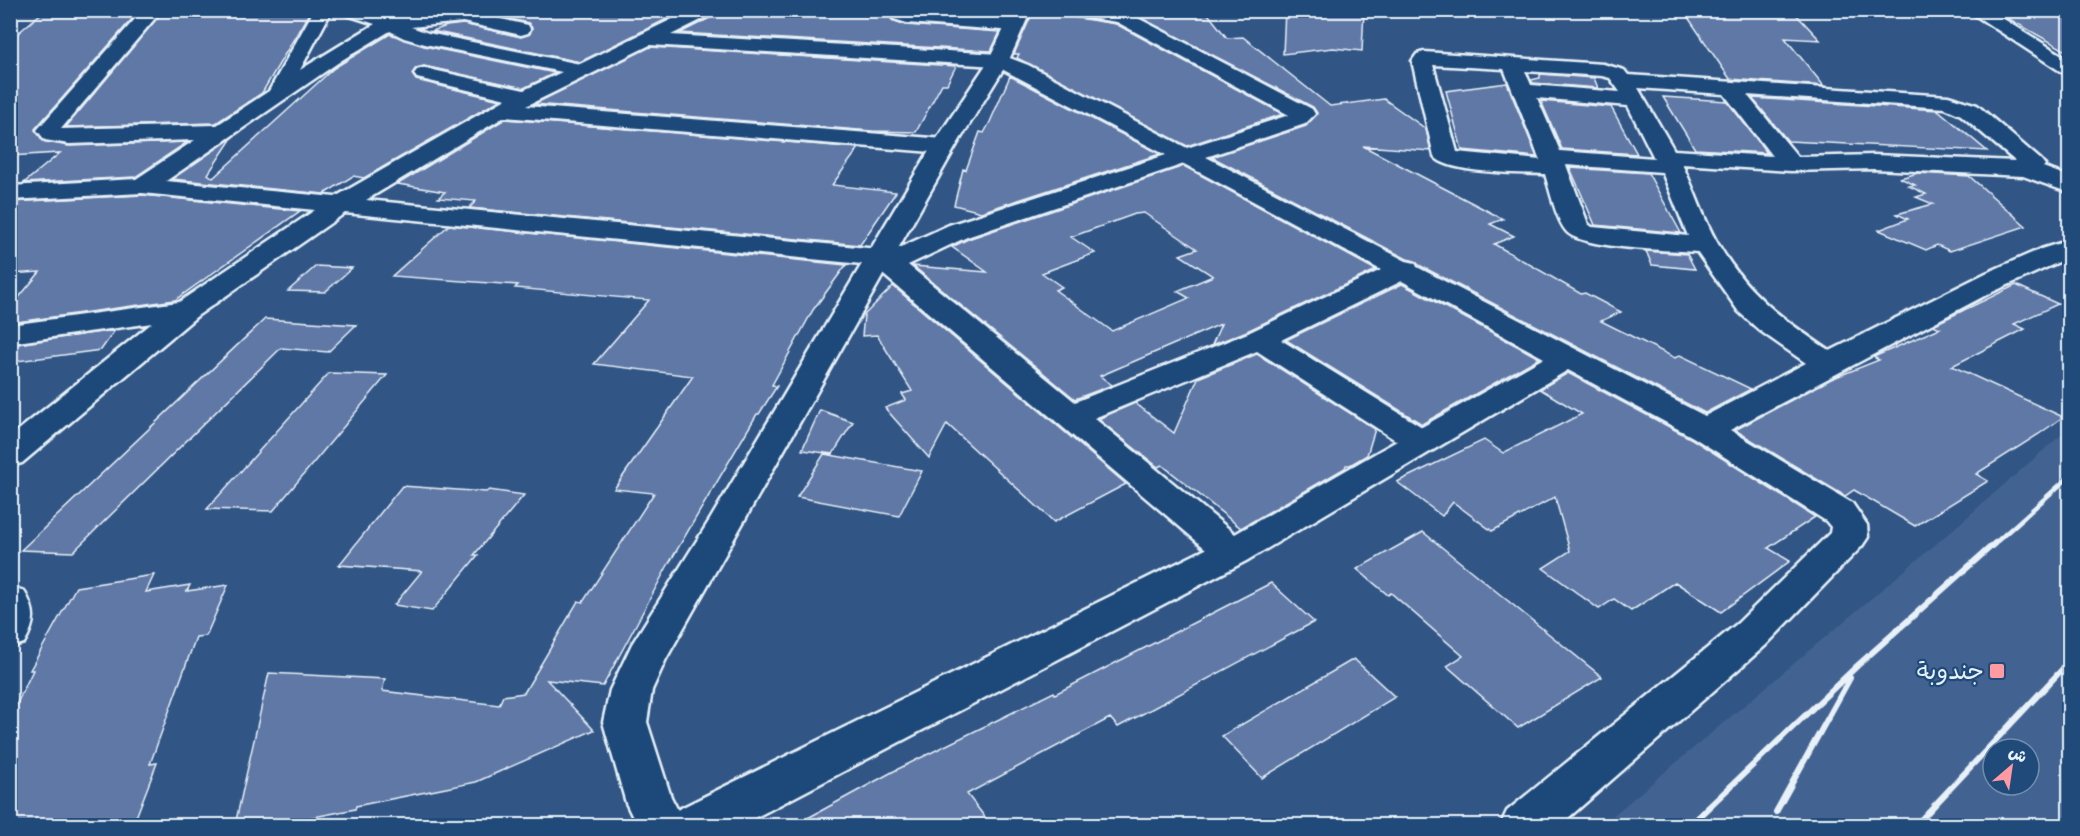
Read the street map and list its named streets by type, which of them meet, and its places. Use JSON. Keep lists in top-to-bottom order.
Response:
{
  "places": {
    "transit": ["جندوبة"]
  },
  "north": "top right"
}
